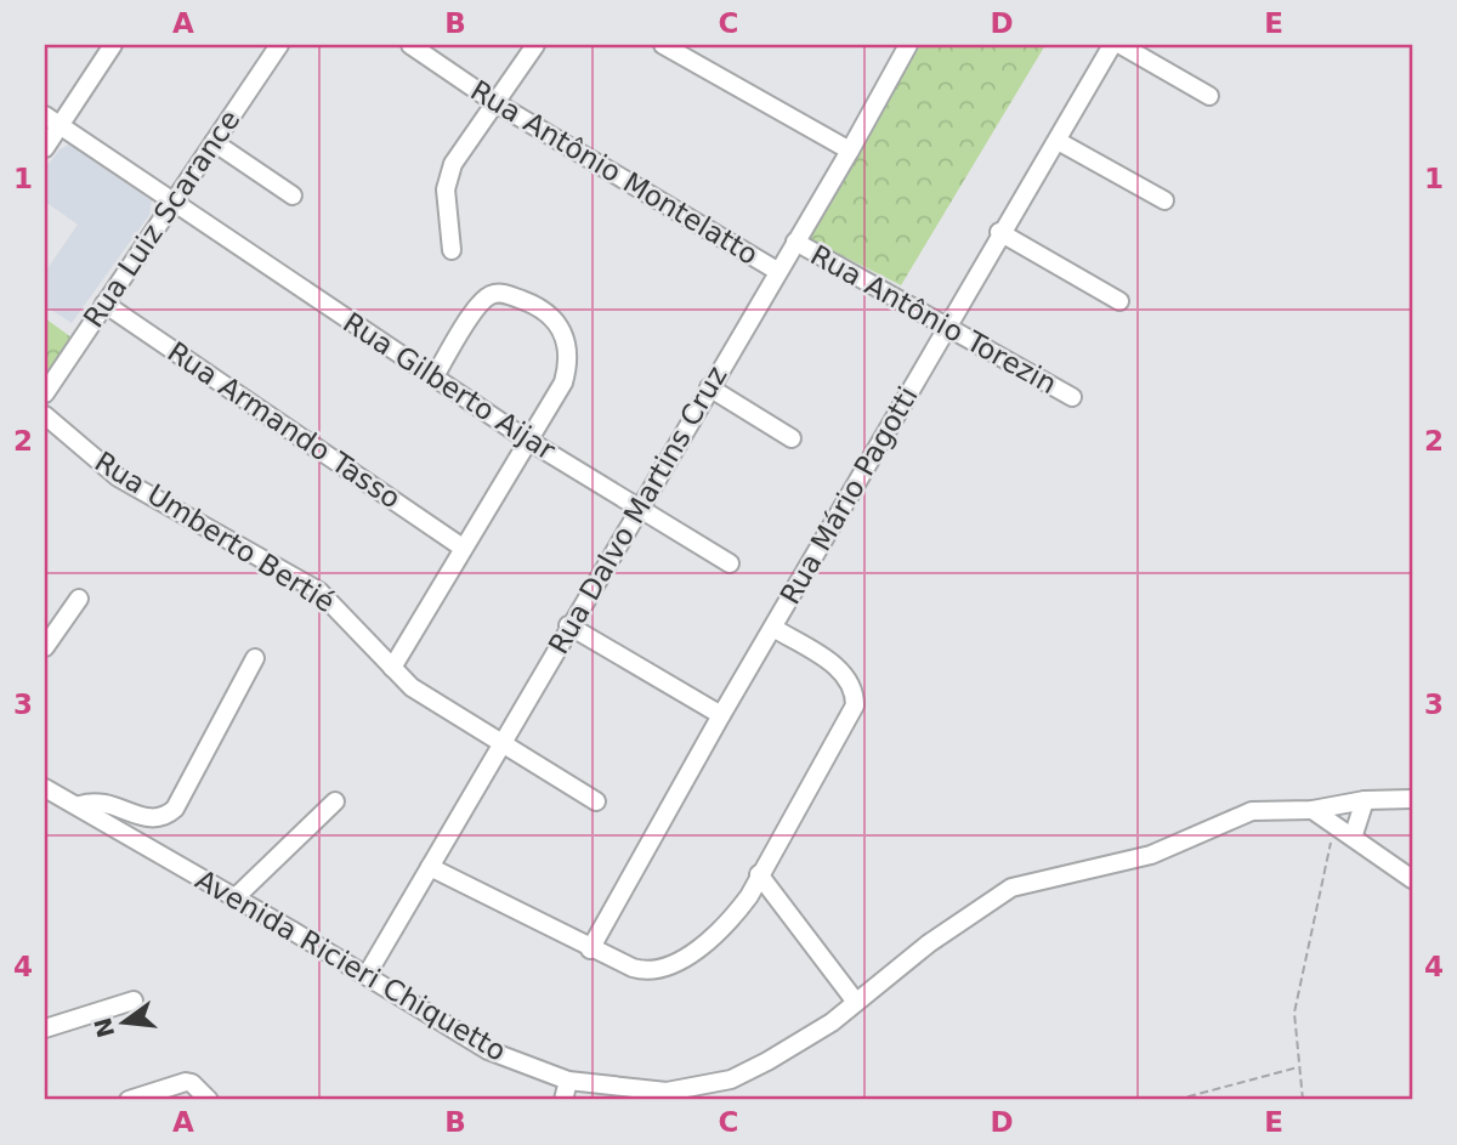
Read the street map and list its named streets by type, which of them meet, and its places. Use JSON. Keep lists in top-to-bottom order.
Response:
{
  "streets": {
    "street": [
      "Rua Antônio Montelatto",
      "Rua Luiz Scarance",
      "Rua Antônio Torezin",
      "Rua Gilberto Aijar",
      "Rua Armando Tasso",
      "Rua Mário Pagotti",
      "Rua Dalvo Martins Cruz",
      "Rua Umberto Bertié",
      "Avenida Ricieri Chiquetto"
    ]
  },
  "crossings": [
    ["Rua Antônio Montelatto", "Rua Dalvo Martins Cruz"],
    ["Rua Luiz Scarance", "Rua Gilberto Aijar"],
    ["Rua Luiz Scarance", "Rua Armando Tasso"],
    ["Rua Antônio Torezin", "Rua Mário Pagotti"],
    ["Rua Antônio Torezin", "Rua Dalvo Martins Cruz"],
    ["Rua Gilberto Aijar", "Rua Dalvo Martins Cruz"],
    ["Rua Dalvo Martins Cruz", "Rua Umberto Bertié"],
    ["Rua Dalvo Martins Cruz", "Avenida Ricieri Chiquetto"]
  ],
  "north": "left",
  "grid": {
    "columns": [
      "A",
      "B",
      "C",
      "D",
      "E"
    ],
    "rows": [
      "1",
      "2",
      "3",
      "4"
    ]
  }
}
